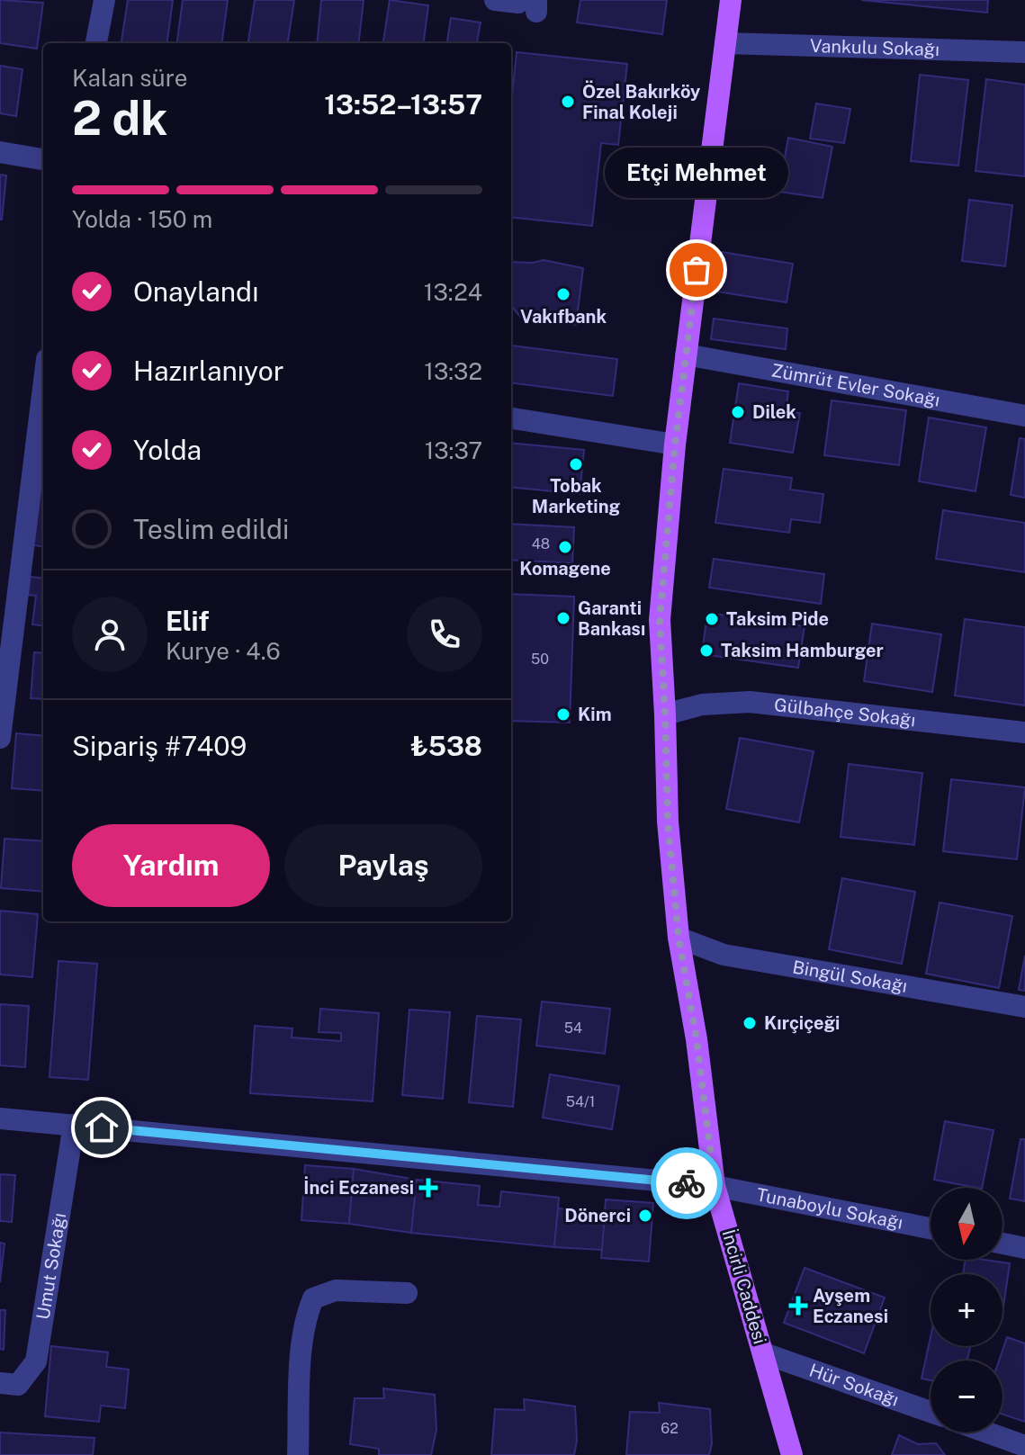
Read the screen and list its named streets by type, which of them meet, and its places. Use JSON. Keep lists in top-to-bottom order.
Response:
{
  "streets": {
    "main road": ["İncirli Caddesi"],
    "street": [
      "Vankulu Sokağı",
      "Zümrüt Evler Sokağı",
      "Gülbahçe Sokağı",
      "Bingül Sokağı",
      "Tunaboylu Sokağı",
      "Umut Sokağı",
      "Hür Sokağı"
    ]
  },
  "crossings": [
    ["Vankulu Sokağı", "İncirli Caddesi"],
    ["Zümrüt Evler Sokağı", "İncirli Caddesi"],
    ["Gülbahçe Sokağı", "İncirli Caddesi"],
    ["Bingül Sokağı", "İncirli Caddesi"],
    ["Tunaboylu Sokağı", "Umut Sokağı"],
    ["Tunaboylu Sokağı", "İncirli Caddesi"],
    ["İncirli Caddesi", "Hür Sokağı"]
  ],
  "places": {
    "other": [
      "Özel Bakırköy Final Koleji",
      "Etçi Mehmet",
      "Vakıfbank",
      "Dilek",
      "Tobak Marketing",
      "Komagene",
      "Garanti Bankası",
      "Taksim Pide",
      "Taksim Hamburger",
      "Kim",
      "Kırçiçeği",
      "Dönerci"
    ],
    "health": ["İnci Eczanesi", "Ayşem Eczanesi"]
  },
  "house_numbers": [
    "48",
    "50",
    "54",
    "54/1",
    "62"
  ],
  "north": "bottom",
  "page": {
    "heading": ["2 dk", "Kalan süre", "13:52–13:57"],
    "panel": [
      "Elif",
      "Kurye · 4.6",
      "Sipariş #7409",
      "₺538"
    ],
    "bubble": "Etçi Mehmet",
    "bar": "Yolda · 150 m",
    "list": [
      ["Onaylandı", "13:24"],
      ["Hazırlanıyor", "13:32"],
      ["Yolda", "13:37"],
      "Teslim edildi"
    ],
    "buttons": ["Yardım", "Paylaş"],
    "map_buttons": ["+", "−"]
  }
}
